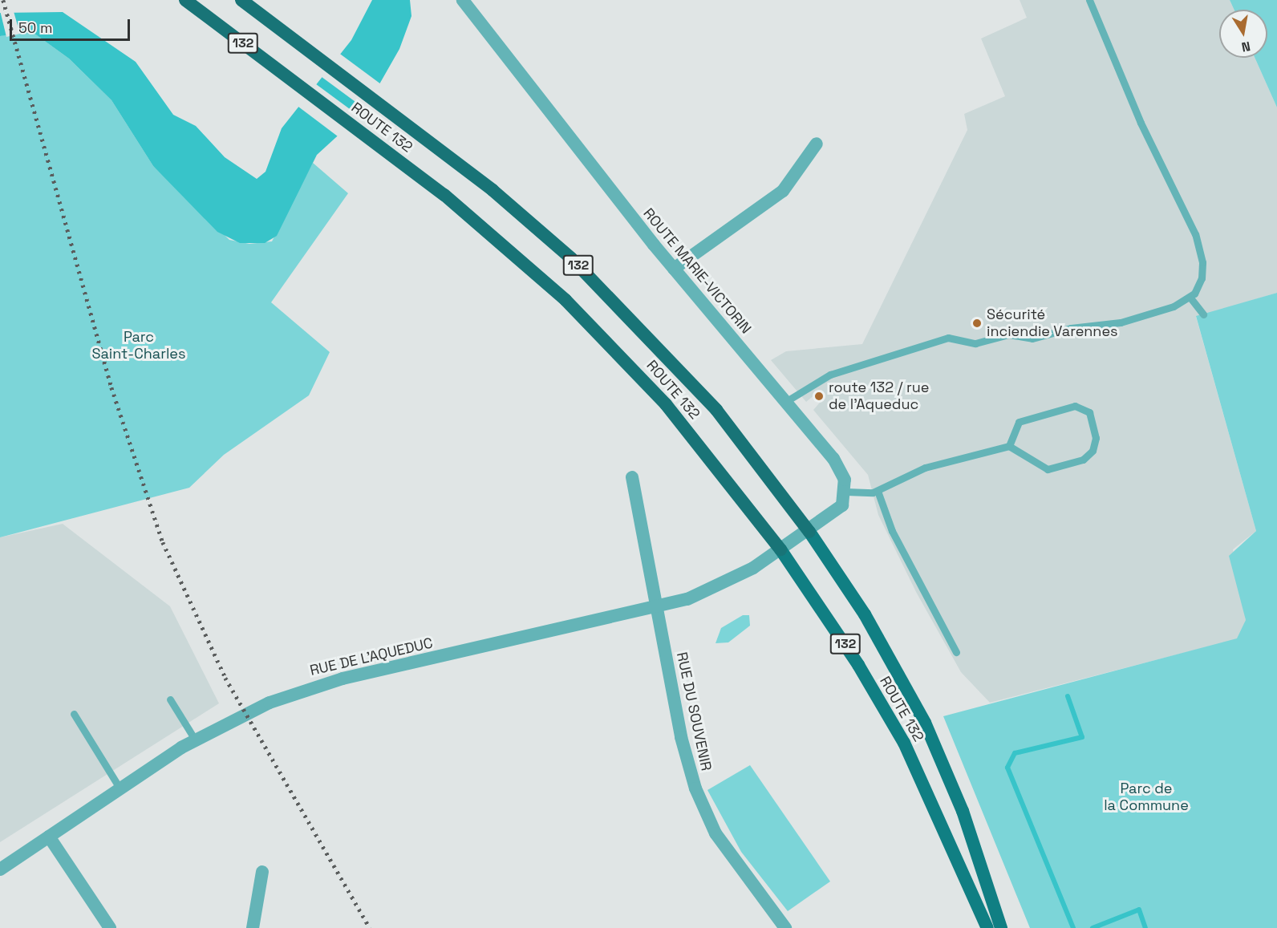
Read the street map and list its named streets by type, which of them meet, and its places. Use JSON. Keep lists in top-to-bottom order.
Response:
{
  "streets": {
    "highway": ["132", "ROUTE 132"],
    "street": ["ROUTE MARIE-VICTORIN", "RUE DE L'AQUEDUC", "RUE DU SOUVENIR"]
  },
  "crossings": [
    ["ROUTE 132", "RUE DE L'AQUEDUC"],
    ["RUE DE L'AQUEDUC", "RUE DU SOUVENIR"]
  ],
  "parks": ["Parc Saint-Charles", "Parc de la Commune"],
  "places": ["Sécurité inciendie Varennes", "route 132 / rue de l'Aqueduc"],
  "scale_bar": "50 m",
  "north": "bottom"
}
